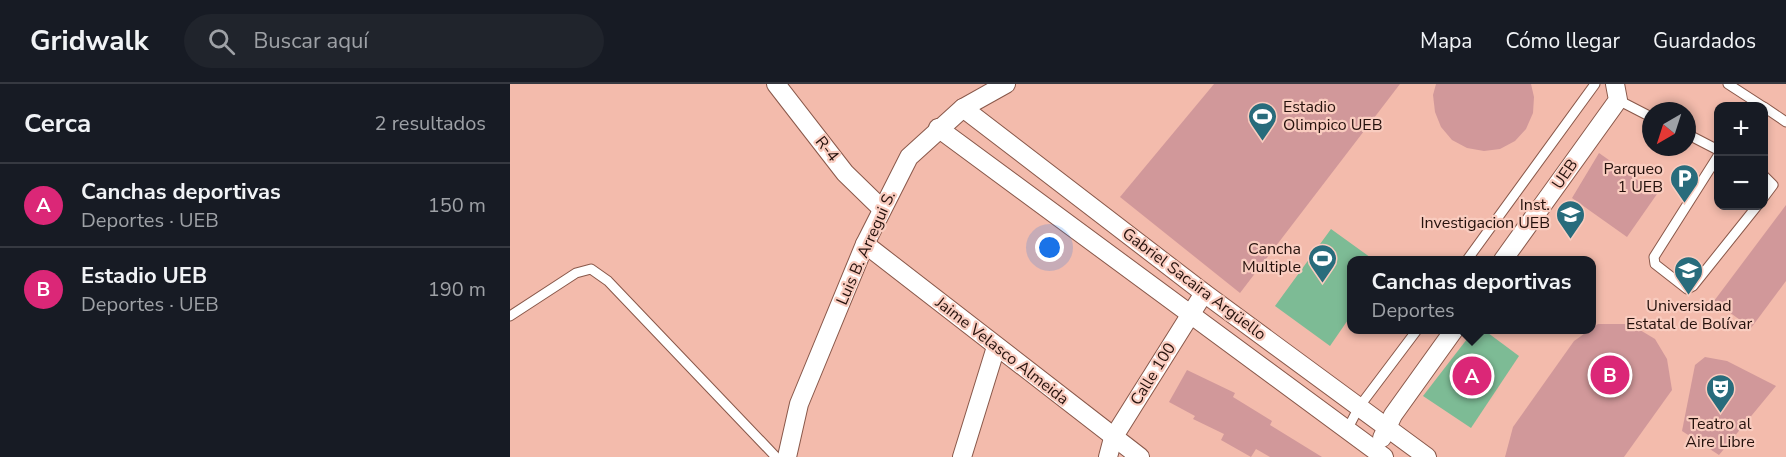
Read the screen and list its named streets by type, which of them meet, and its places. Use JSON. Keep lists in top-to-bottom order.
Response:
{
  "streets": {
    "street": [
      "R-4",
      "UEB",
      "Luis B. Arregui S.",
      "Gabriel Sacaira Argüello",
      "Jaime Velasco Almeida",
      "Calle 100"
    ]
  },
  "crossings": [
    ["R-4", "Luis B. Arregui S."],
    ["Luis B. Arregui S.", "Gabriel Sacaira Argüello"],
    ["Luis B. Arregui S.", "Jaime Velasco Almeida"],
    ["Gabriel Sacaira Argüello", "Calle 100"],
    ["Jaime Velasco Almeida", "Calle 100"]
  ],
  "places": {
    "sports": ["Estadio Olimpico UEB", "Cancha Multiple"],
    "parking": ["Parqueo 1 UEB"],
    "school or university": ["Inst. Investigacion UEB", "Universidad Estatal de Bolívar"],
    "theatre": ["Teatro al Aire Libre"]
  },
  "north": "bottom left",
  "page": {
    "header": "Gridwalk",
    "search": "Buscar aquí",
    "nav": ["Mapa", "Cómo llegar", "Guardados"],
    "heading": ["Cerca", "2 resultados"],
    "map_buttons": ["+", "−"],
    "list": [
      {
        "mark": "A",
        "name": "Canchas deportivas",
        "note": "Deportes · UEB",
        "value": "150 m"
      },
      {
        "mark": "B",
        "name": "Estadio UEB",
        "note": "Deportes · UEB",
        "value": "190 m"
      }
    ],
    "popup": ["Canchas deportivas", "Deportes"],
    "pins": ["B", "A"]
  }
}
